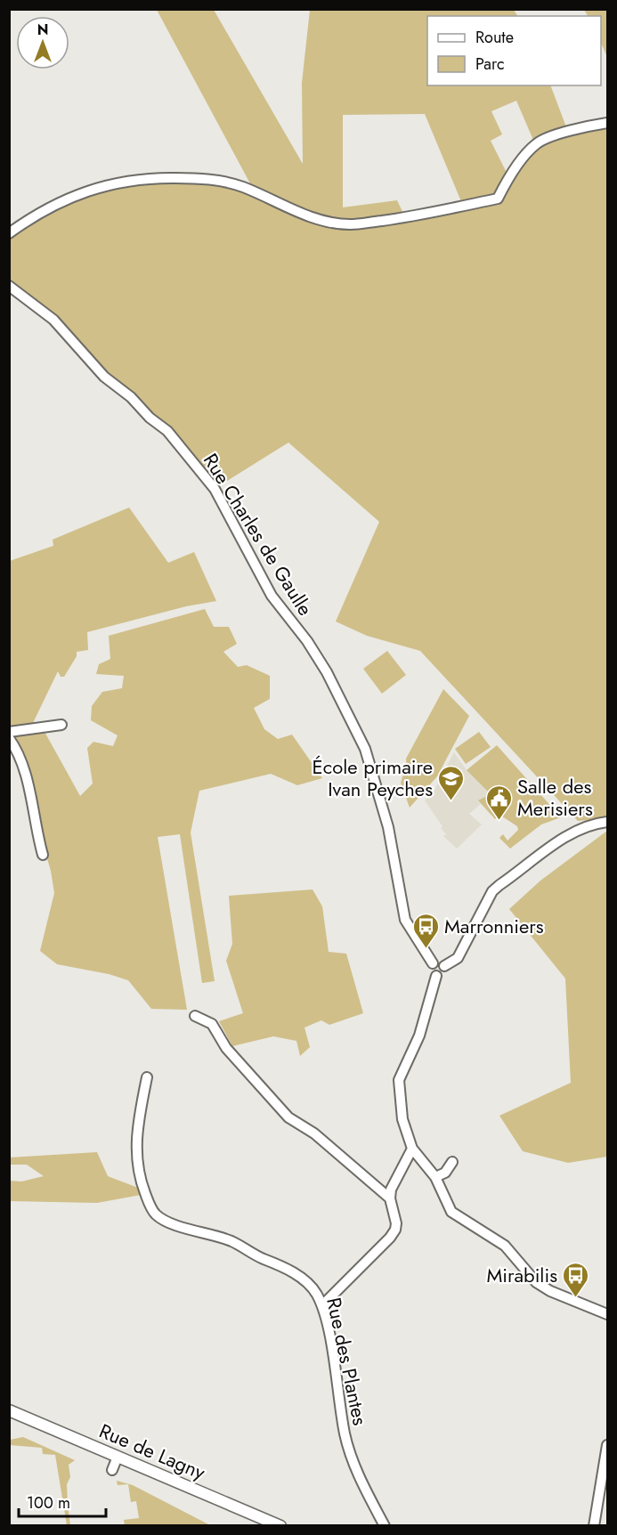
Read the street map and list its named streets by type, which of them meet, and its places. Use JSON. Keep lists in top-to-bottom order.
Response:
{
  "streets": {
    "main road": ["Rue de Lagny"],
    "street": ["Rue Charles de Gaulle", "Rue des Plantes"]
  },
  "places": {
    "school or university": ["École primaire Ivan Peyches"],
    "public building": ["Salle des Merisiers"],
    "bus stop": ["Marronniers", "Mirabilis"]
  },
  "legend": ["Route", "Parc"],
  "scale_bar": "100 m",
  "north": "top"
}
